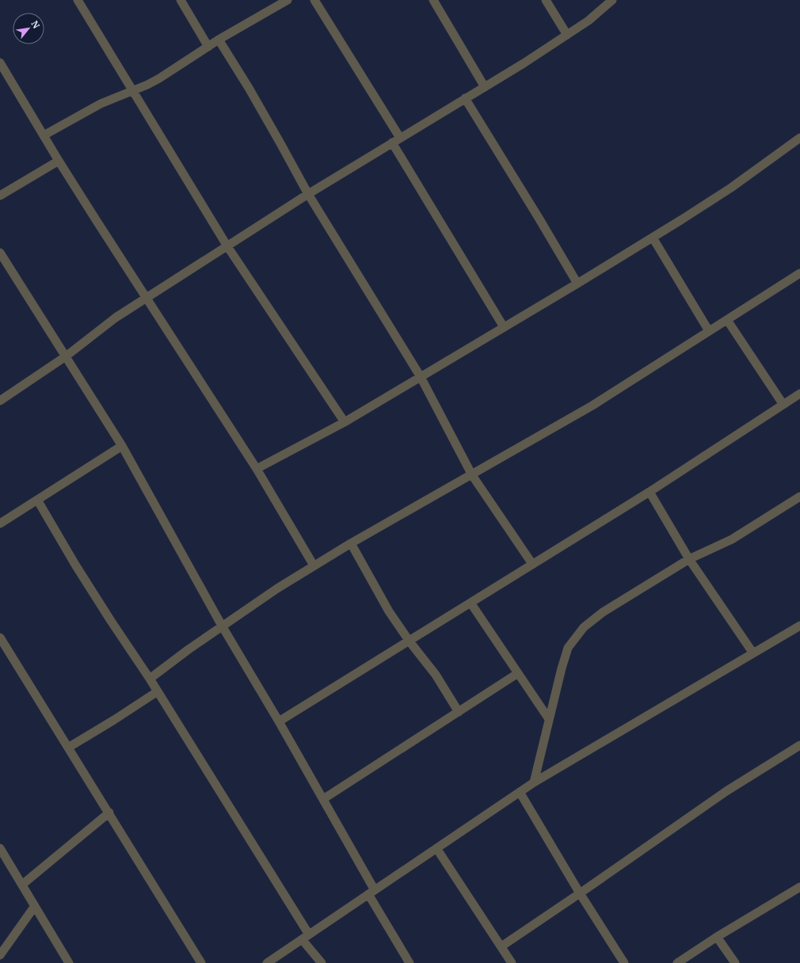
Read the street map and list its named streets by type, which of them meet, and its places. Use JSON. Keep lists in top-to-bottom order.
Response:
{
  "north": "top right"
}
